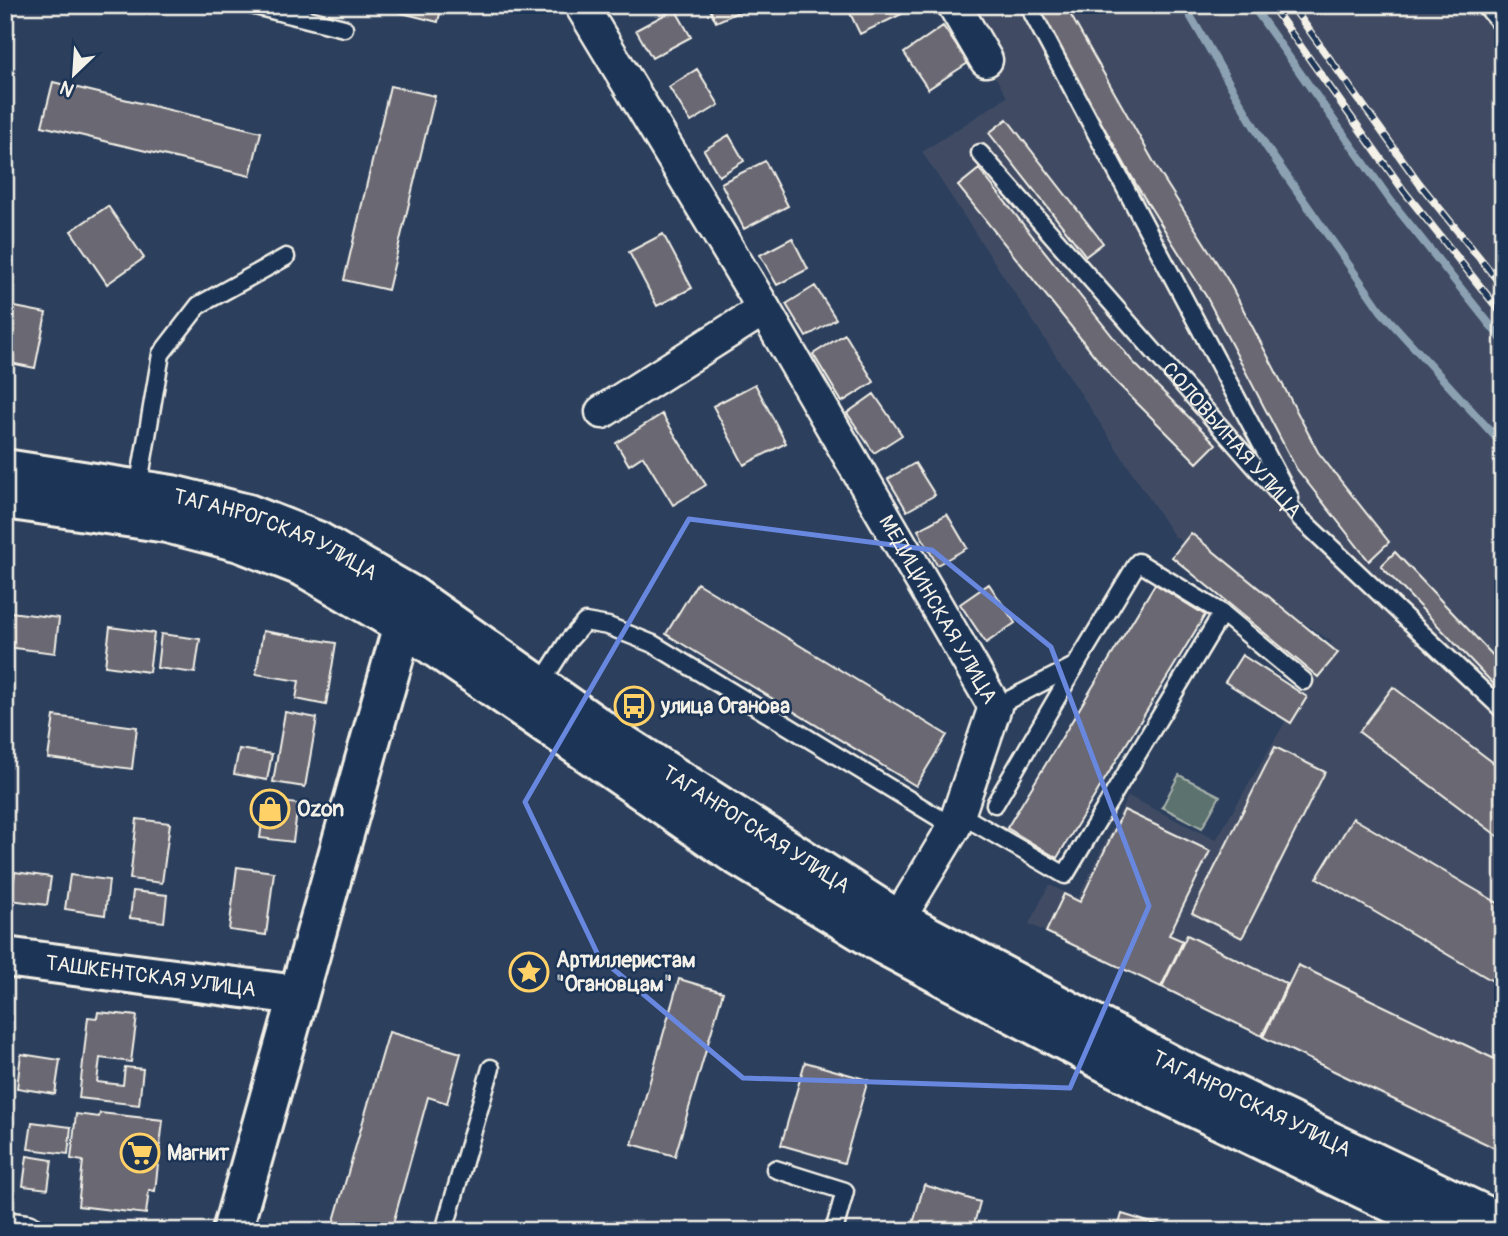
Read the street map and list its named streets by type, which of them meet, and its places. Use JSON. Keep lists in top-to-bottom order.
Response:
{
  "streets": {
    "main road": ["ТАГАНРОГСКАЯ УЛИЦА", "ТАШКЕНТСКАЯ УЛИЦА"],
    "street": ["МЕДИЦИНСКАЯ УЛИЦА"],
    "lane": ["СОЛОВЬИНАЯ УЛИЦА"]
  },
  "crossings": [
    ["ТАГАНРОГСКАЯ УЛИЦА", "МЕДИЦИНСКАЯ УЛИЦА"]
  ],
  "places": {
    "bus stop": ["улица Оганова"],
    "shop": ["Ozon"],
    "place": ["Артиллеристам \"Огановцам\""],
    "supermarket": ["Магнит"]
  },
  "north": "bottom left"
}
